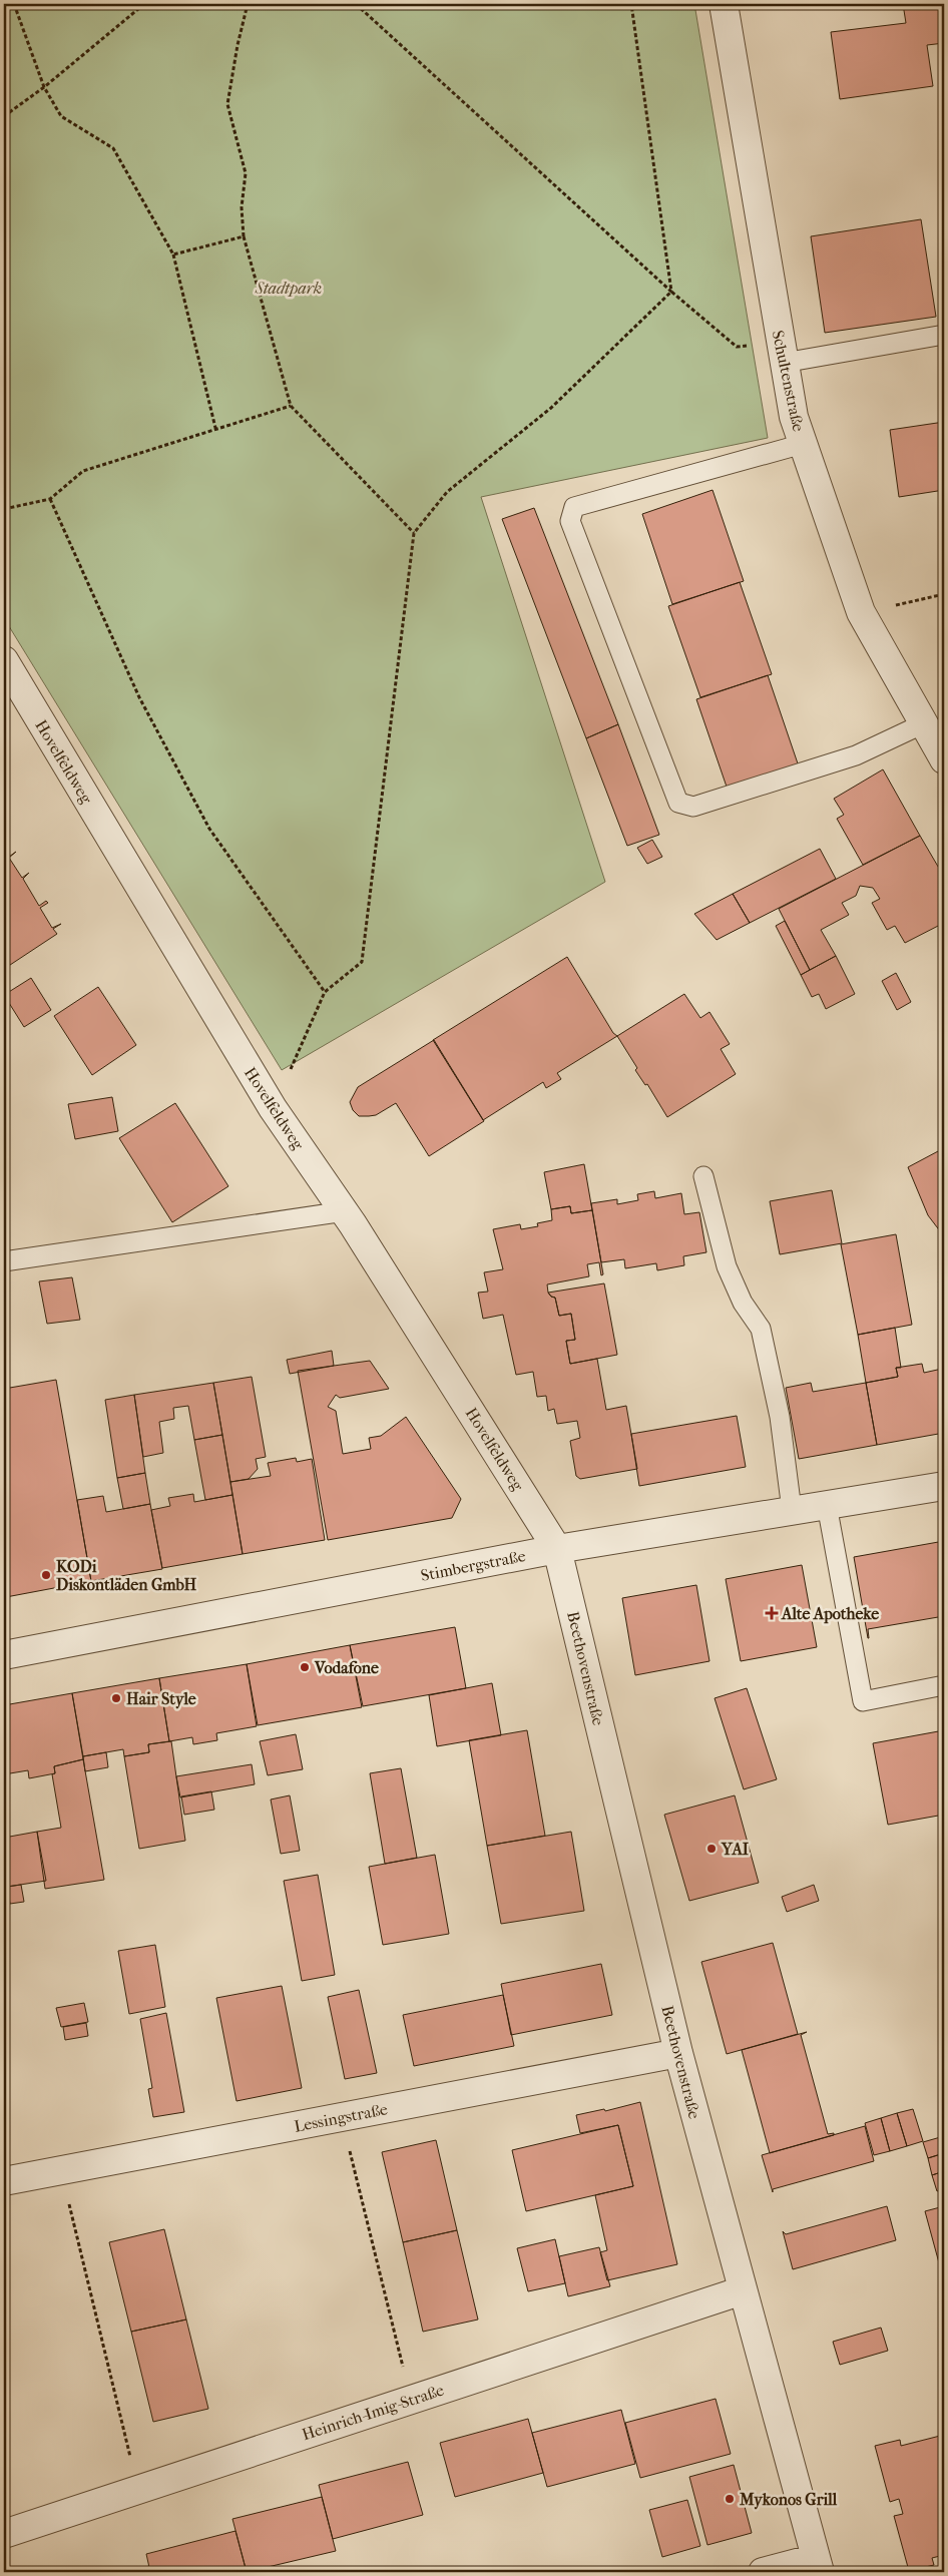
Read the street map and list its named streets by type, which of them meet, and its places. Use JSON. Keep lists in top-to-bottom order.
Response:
{
  "streets": {
    "street": [
      "Schultenstraße",
      "Hovelfeldweg",
      "Stimbergstraße",
      "Beethovenstraße",
      "Lessingstraße",
      "Heinrich-Imig-Straße"
    ]
  },
  "crossings": [
    ["Hovelfeldweg", "Stimbergstraße"],
    ["Hovelfeldweg", "Beethovenstraße"],
    ["Stimbergstraße", "Beethovenstraße"],
    ["Beethovenstraße", "Lessingstraße"],
    ["Beethovenstraße", "Heinrich-Imig-Straße"]
  ],
  "parks": ["Stadtpark"],
  "places": {
    "other": [
      "KODi Diskontläden GmbH",
      "Vodafone",
      "Hair Style",
      "YAI",
      "Mykonos Grill"
    ],
    "health": ["Alte Apotheke"]
  }
}
